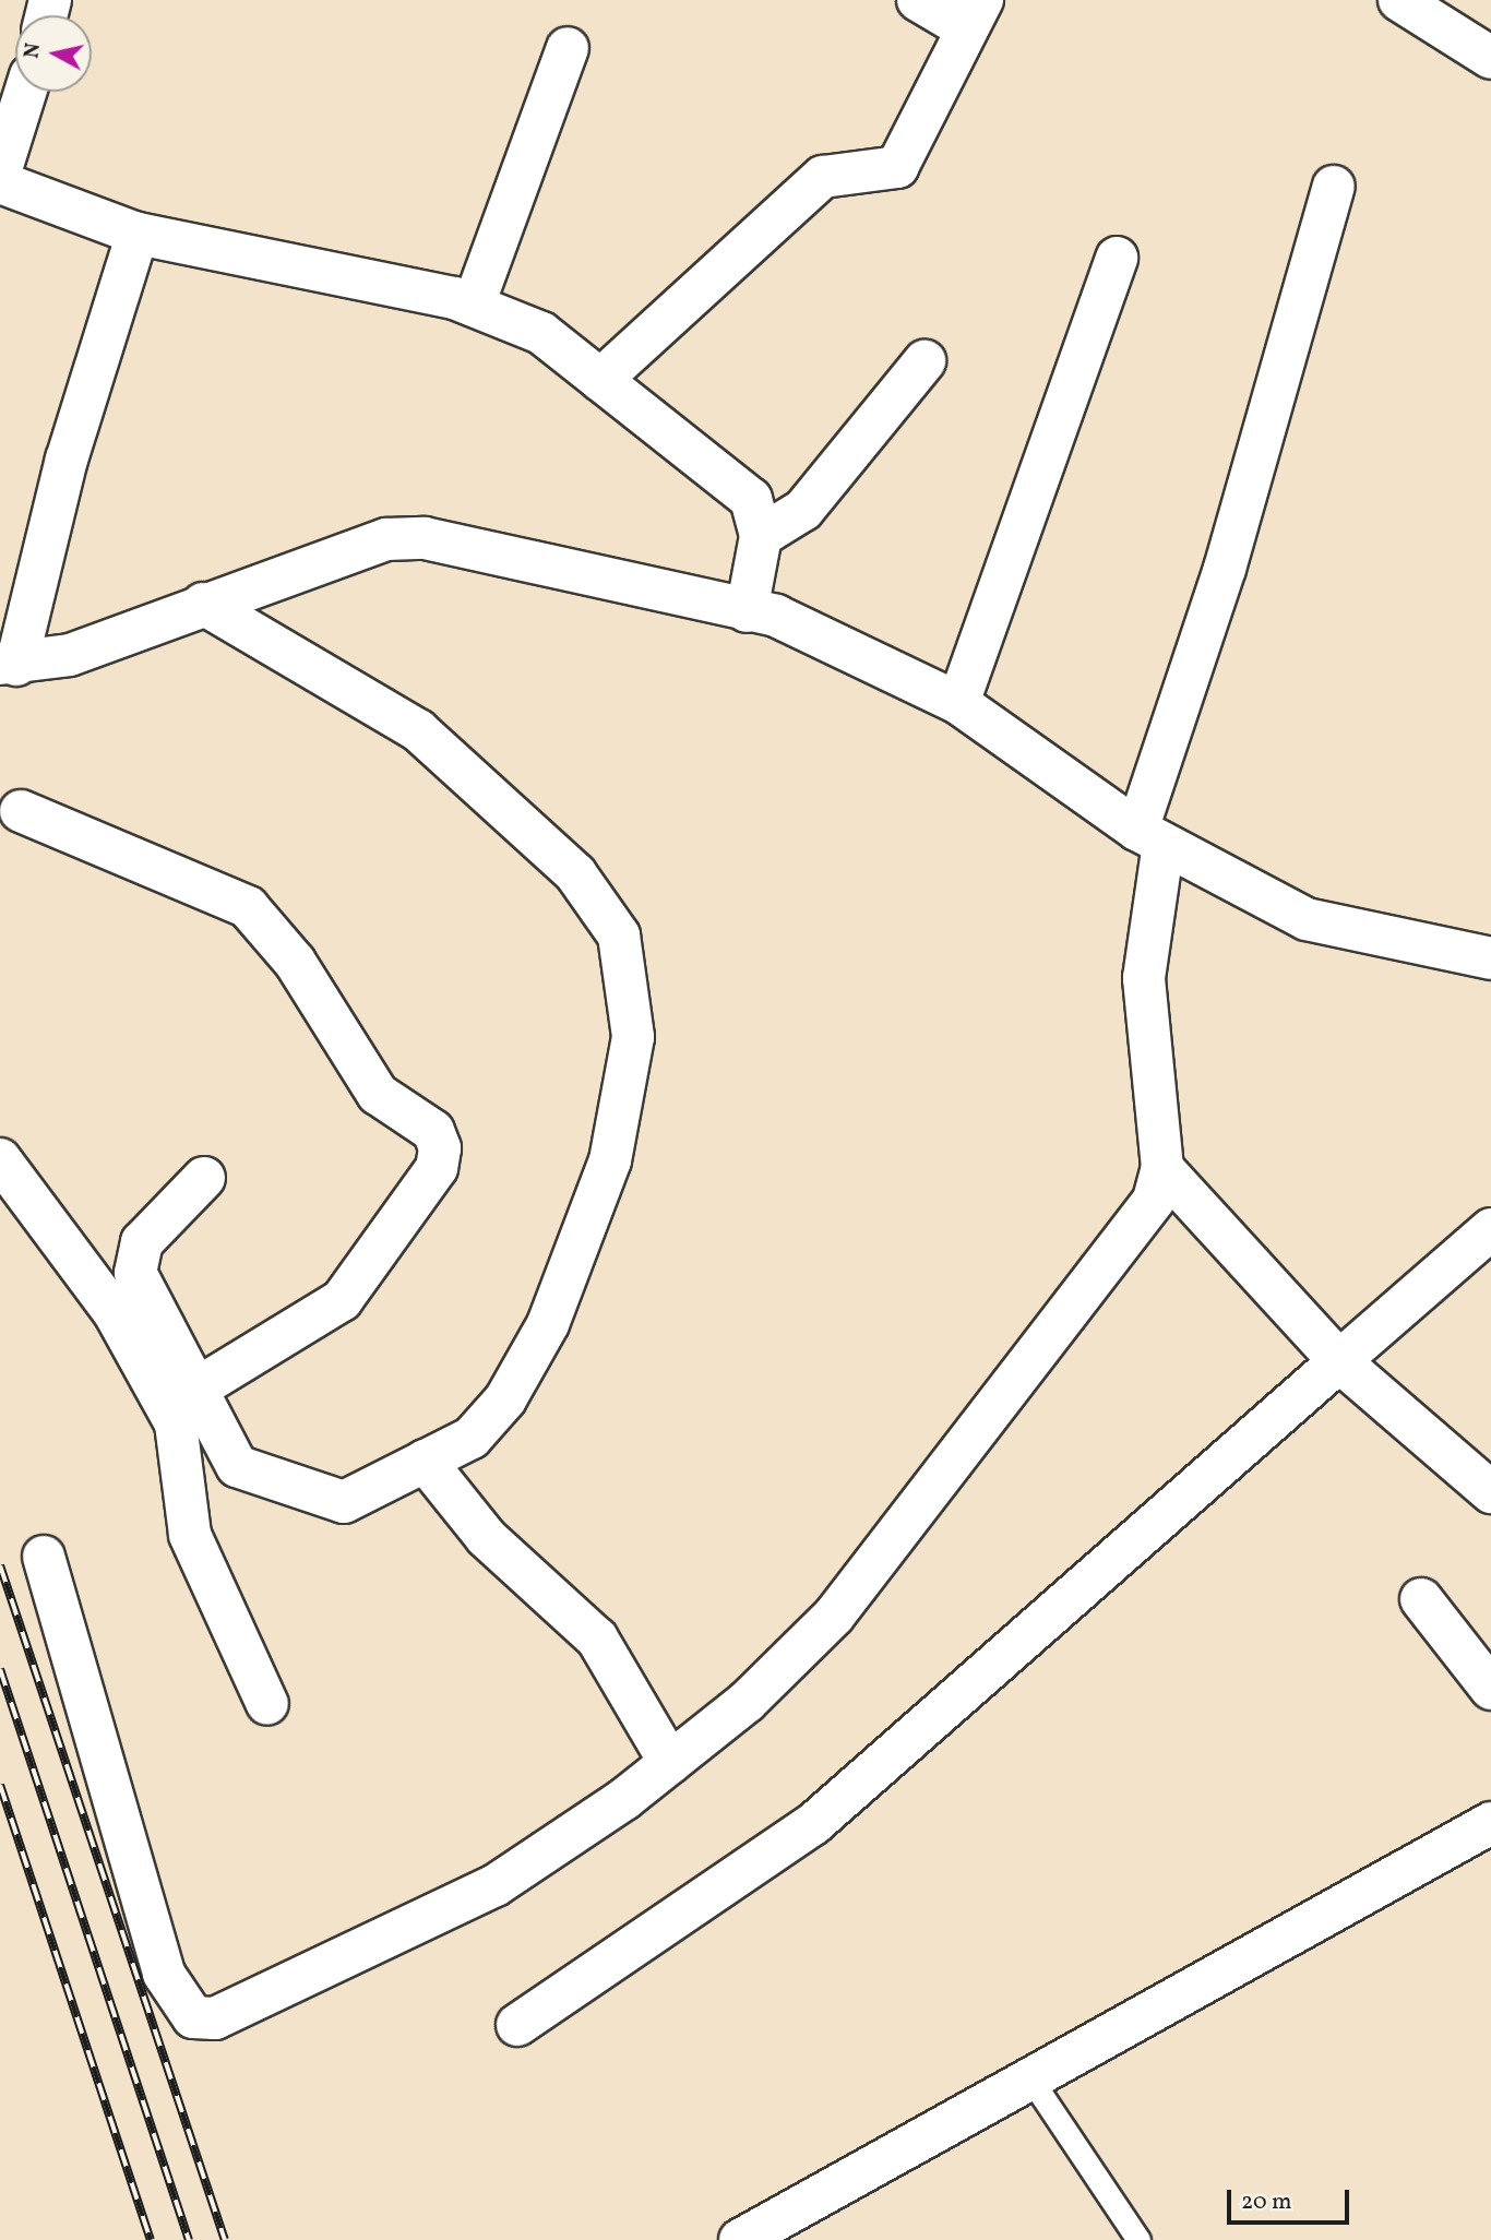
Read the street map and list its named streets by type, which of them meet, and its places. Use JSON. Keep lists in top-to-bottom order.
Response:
{
  "scale_bar": "20 m",
  "north": "left"
}
